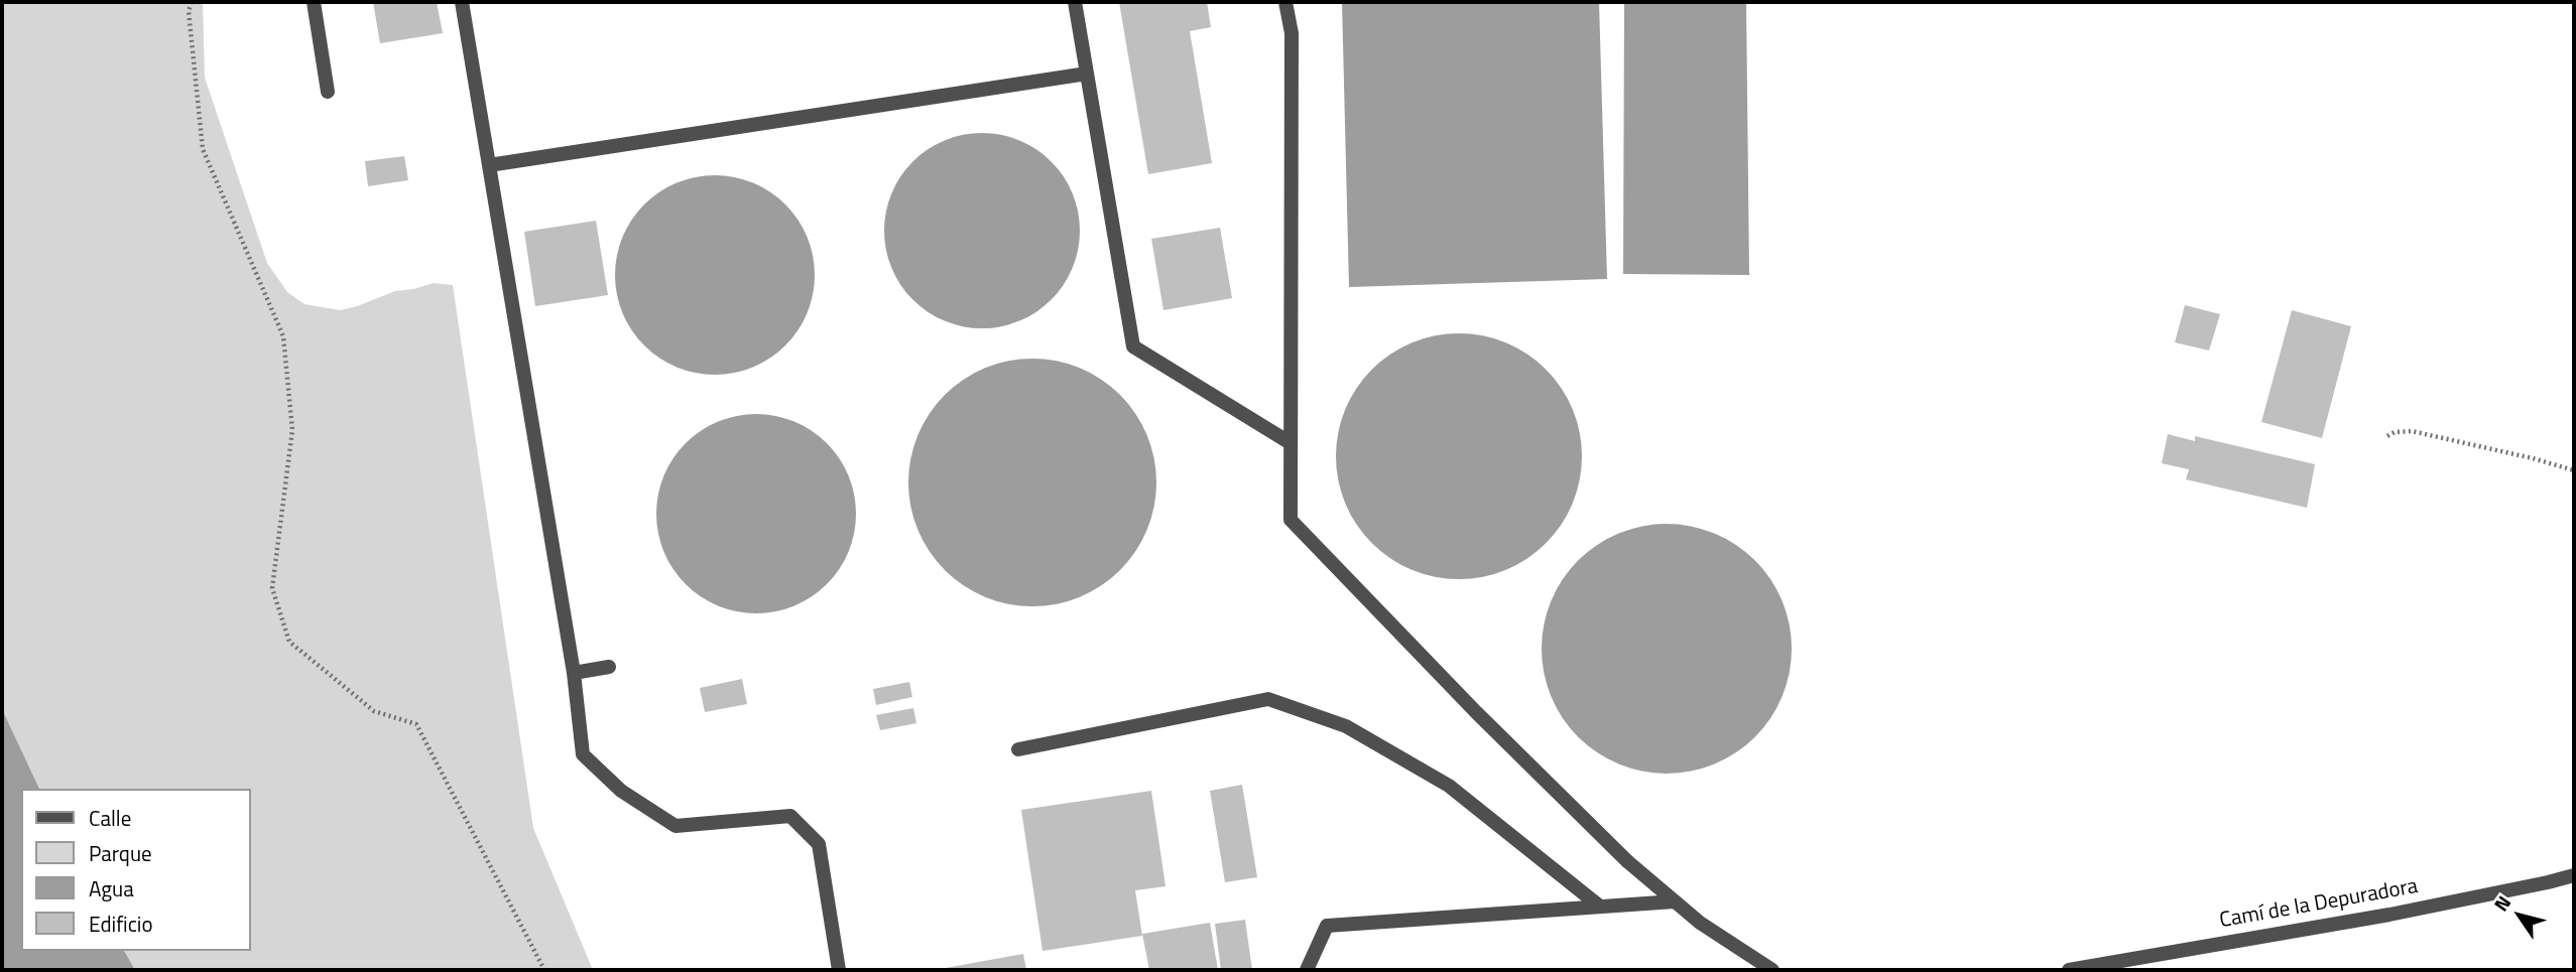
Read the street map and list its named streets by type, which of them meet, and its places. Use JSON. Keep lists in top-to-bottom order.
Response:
{
  "streets": {
    "street": ["Camí de la Depuradora"]
  },
  "legend": [
    "Calle",
    "Parque",
    "Agua",
    "Edificio"
  ],
  "north": "top left"
}
